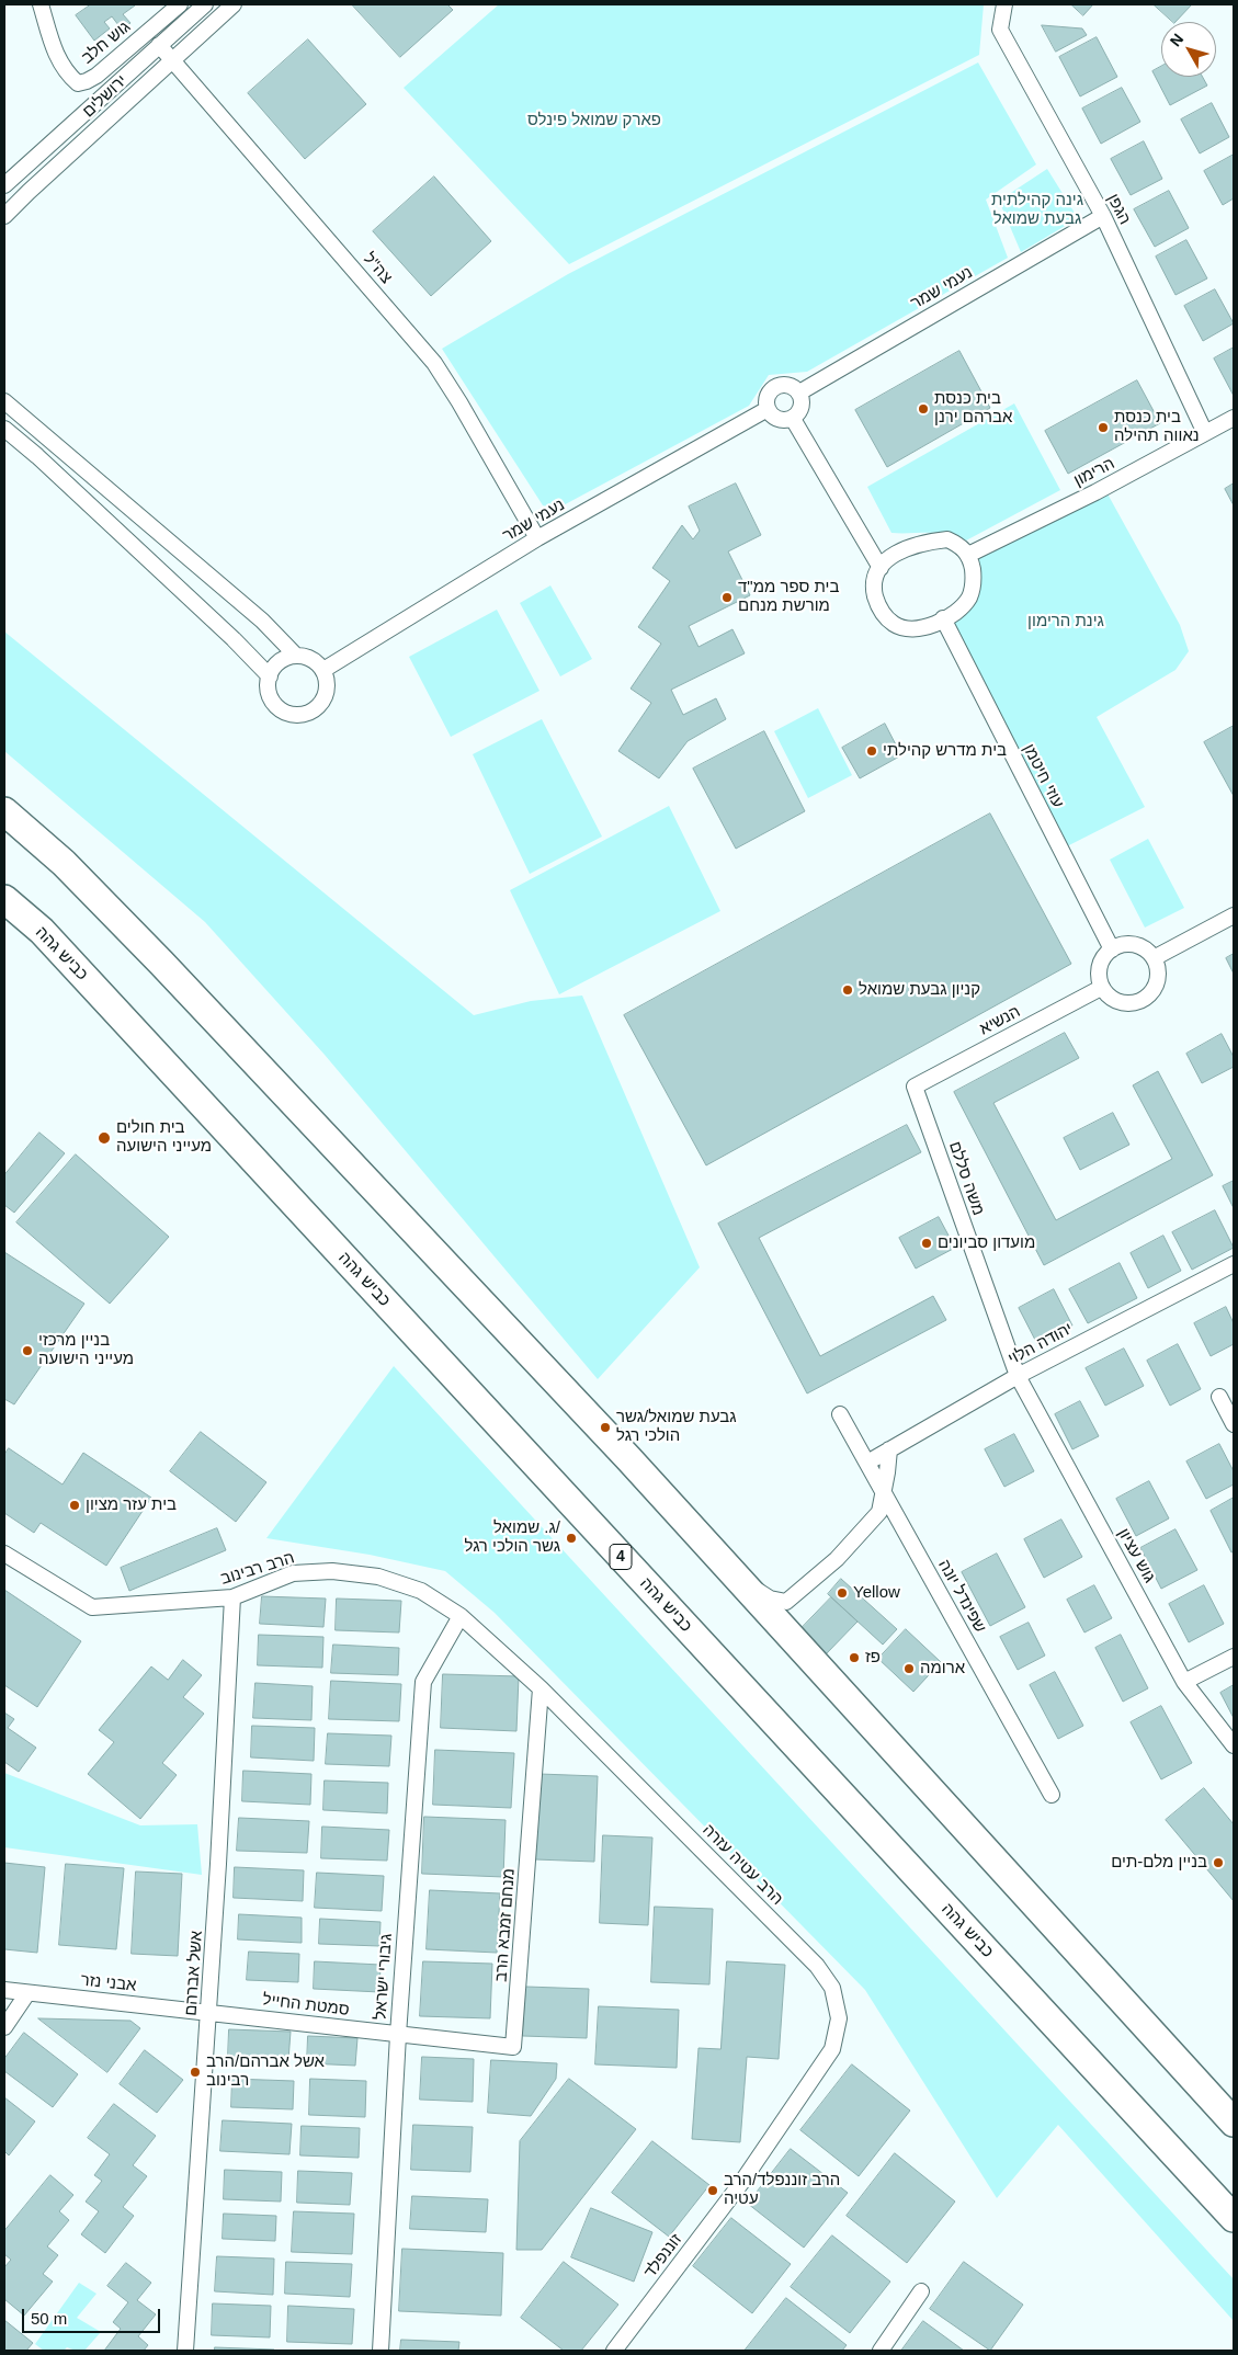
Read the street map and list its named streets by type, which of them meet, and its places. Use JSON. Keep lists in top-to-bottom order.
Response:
{
  "streets": {
    "highway": ["כביש גהה", "4"],
    "street": [
      "גוש חלב",
      "ירושלים",
      "הגפן",
      "צה\"ל",
      "נעמי שמר",
      "הרימון",
      "עוזי חיטמן",
      "הנשיא",
      "משה סללם",
      "יהודה הלוי",
      "גוש עציון",
      "הרב רבינוב",
      "שפינדל יונה",
      "הרב עטיה עזרה",
      "מנחם זמבא הרב",
      "אשל אברהם",
      "גיבורי ישראל",
      "אבני נזר",
      "סמטת החייל",
      "זוננפלד"
    ]
  },
  "crossings": [
    ["ירושלים", "צה\"ל"],
    ["הגפן", "נעמי שמר"],
    ["הגפן", "הרימון"],
    ["צה\"ל", "נעמי שמר"],
    ["הרימון", "עוזי חיטמן"],
    ["עוזי חיטמן", "הנשיא"],
    ["הנשיא", "משה סללם"],
    ["משה סללם", "יהודה הלוי"],
    ["משה סללם", "גוש עציון"],
    ["יהודה הלוי", "גוש עציון"],
    ["יהודה הלוי", "שפינדל יונה"],
    ["הרב רבינוב", "הרב עטיה עזרה"],
    ["הרב רבינוב", "אשל אברהם"],
    ["הרב רבינוב", "גיבורי ישראל"],
    ["הרב עטיה עזרה", "מנחם זמבא הרב"],
    ["הרב עטיה עזרה", "גיבורי ישראל"],
    ["הרב עטיה עזרה", "זוננפלד"],
    ["מנחם זמבא הרב", "גיבורי ישראל"],
    ["מנחם זמבא הרב", "סמטת החייל"],
    ["אשל אברהם", "אבני נזר"],
    ["אשל אברהם", "סמטת החייל"],
    ["גיבורי ישראל", "סמטת החייל"],
    ["אבני נזר", "סמטת החייל"]
  ],
  "parks": ["פארק שמואל פינלס", "גינה קהילתית גבעת שמואל", "גינת הרימון"],
  "places": [
    "בית כנסת אברהם ירנן",
    "בית כנסת נאווה תהילה",
    "בית ספר ממ\"ד מורשת מנחם",
    "בית מדרש קהילתי",
    "קניון גבעת שמואל",
    "בית חולים מעייני הישועה",
    "מועדון סביונים",
    "בניין מרכזי מעייני הישועה",
    "גבעת שמואל/גשר הולכי רגל",
    "בית עזר מציון",
    "ג. שמואל/ גשר הולכי רגל",
    "Yellow",
    "פז",
    "ארומה",
    "בניין מלם-תים",
    "אשל אברהם/הרב רבינוב",
    "הרב זוננפלד/הרב עטיה"
  ],
  "scale_bar": "50 m",
  "north": "top left"
}
